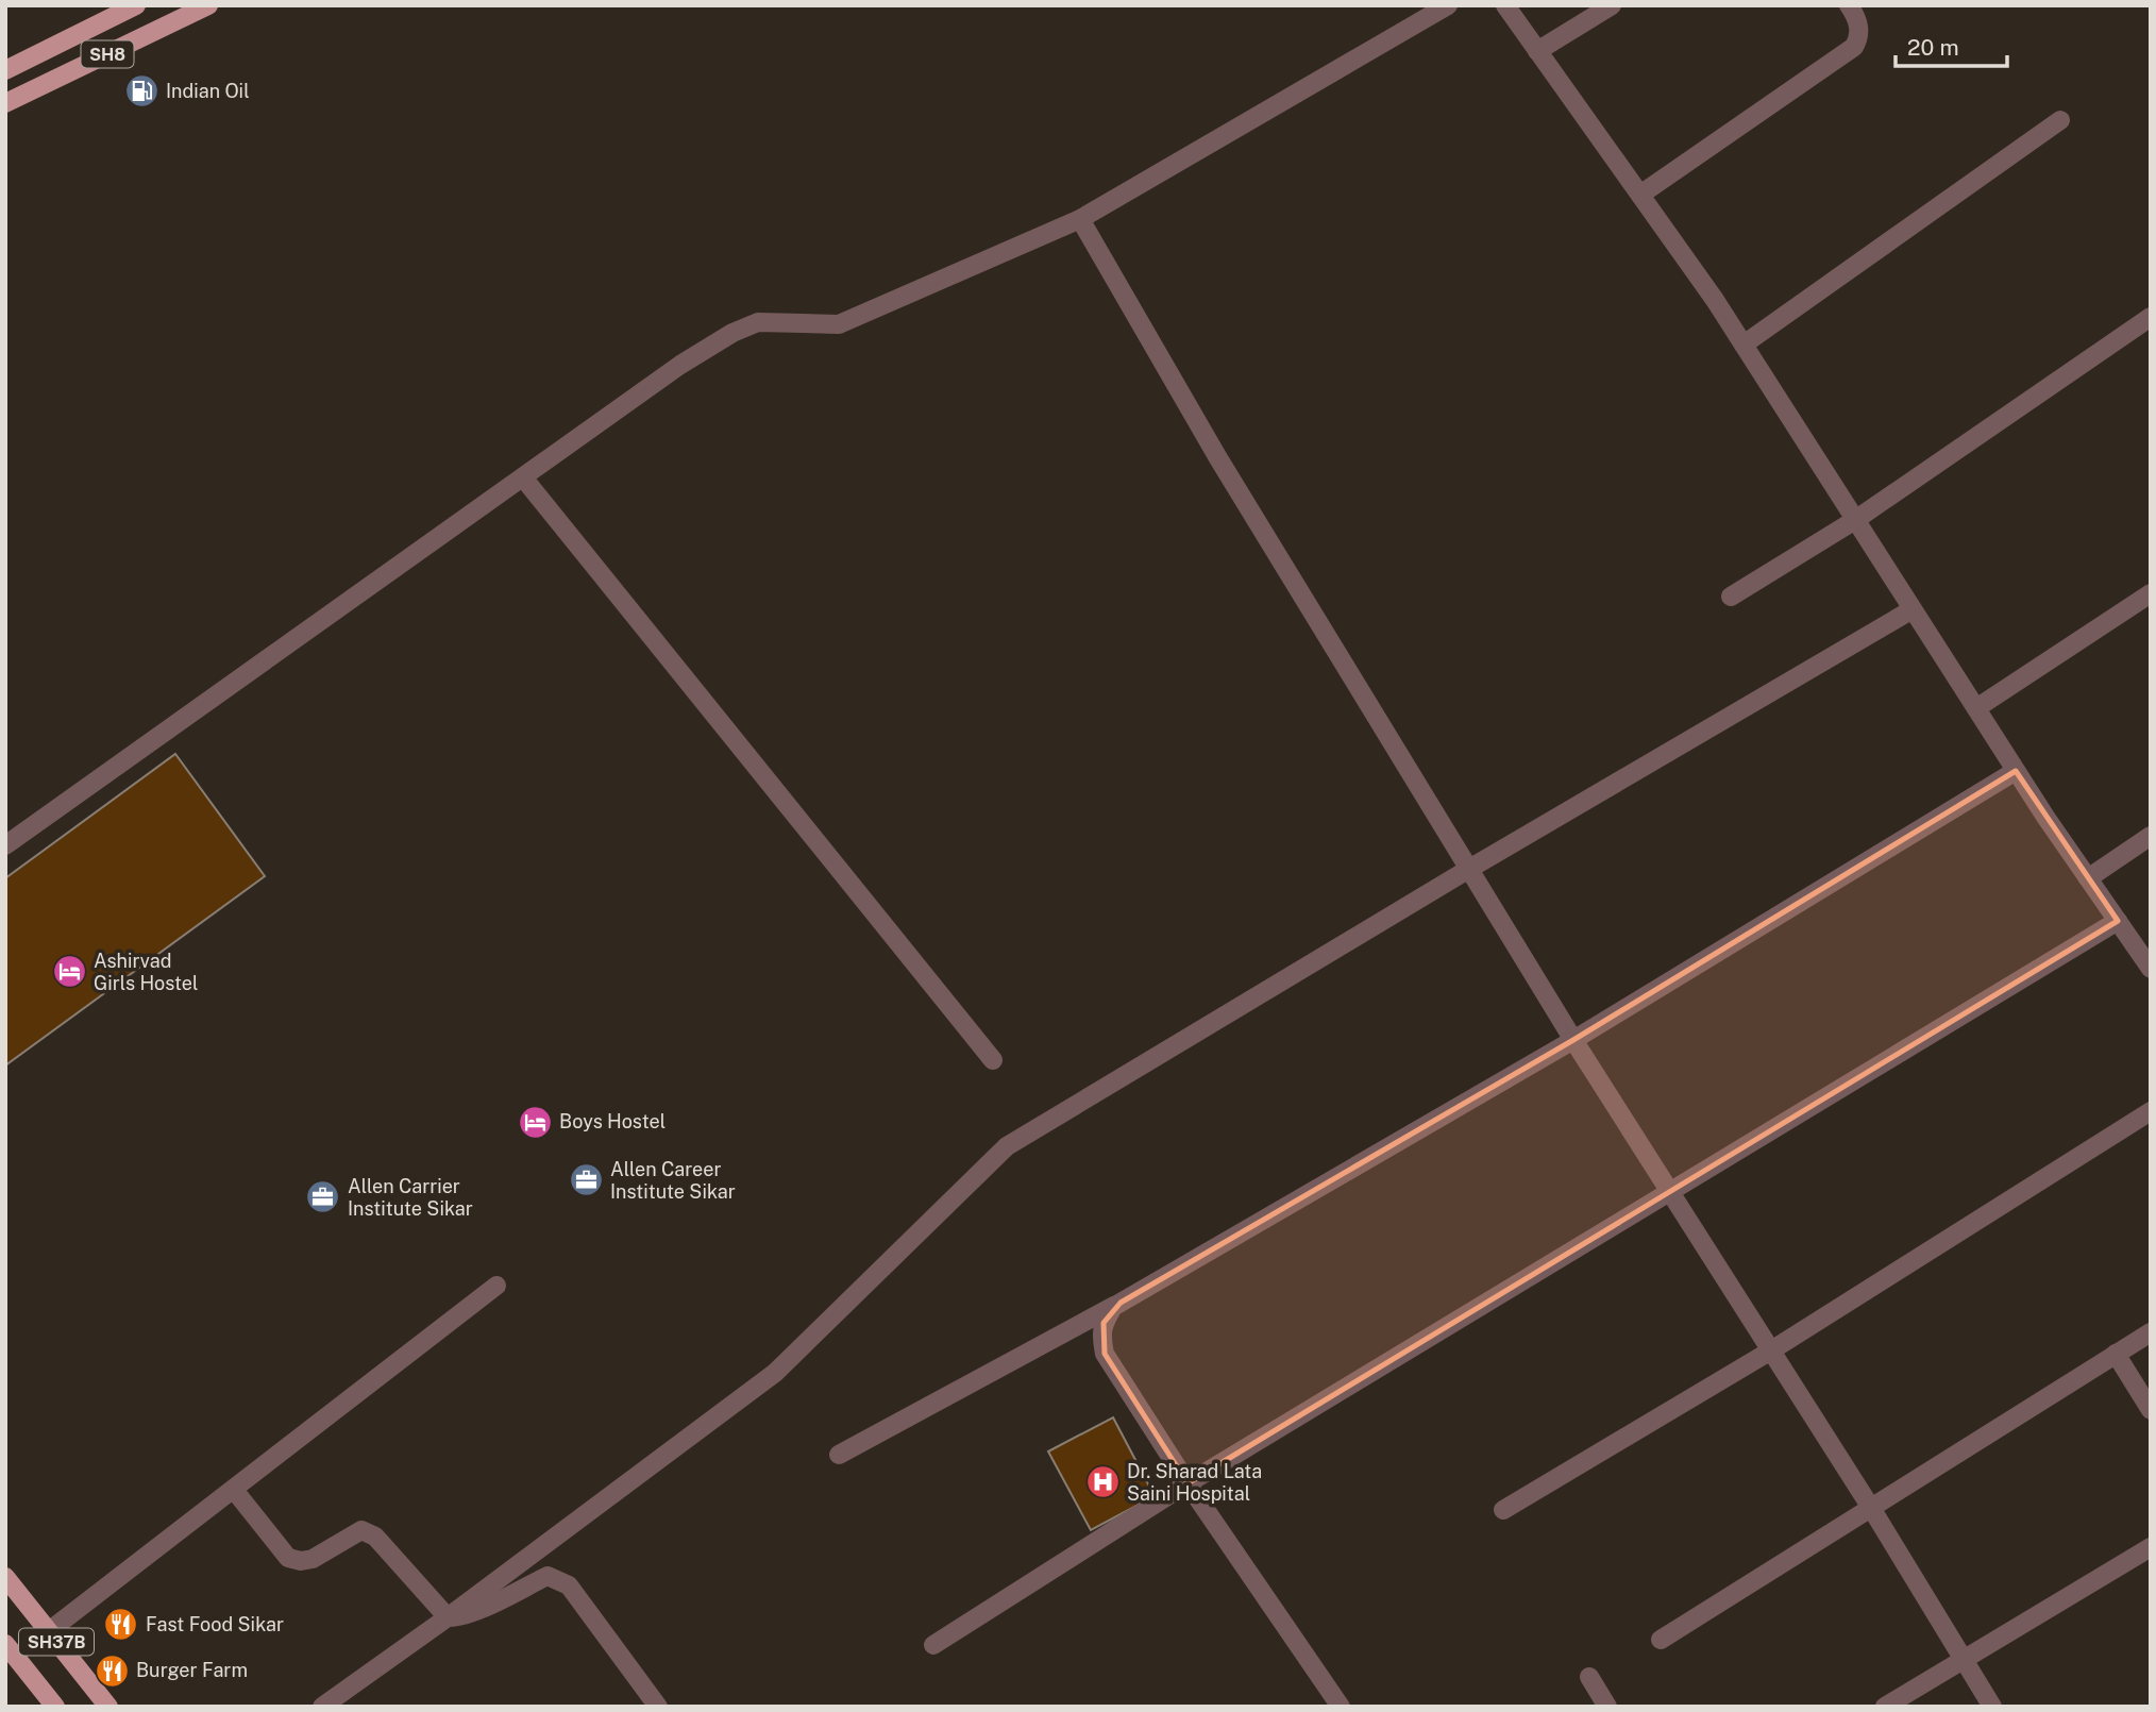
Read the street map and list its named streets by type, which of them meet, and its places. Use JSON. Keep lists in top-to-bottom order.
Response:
{
  "streets": {
    "main road": ["SH8", "SH37B"]
  },
  "places": {
    "fuel station": ["Indian Oil"],
    "hotel": ["Ashirvad Girls Hostel", "Boys Hostel"],
    "office": ["Allen Career Institute Sikar", "Allen Carrier Institute Sikar"],
    "hospital": ["Dr. Sharad Lata Saini Hospital"],
    "restaurant": ["Fast Food Sikar", "Burger Farm"]
  },
  "scale_bar": "20 m"
}
